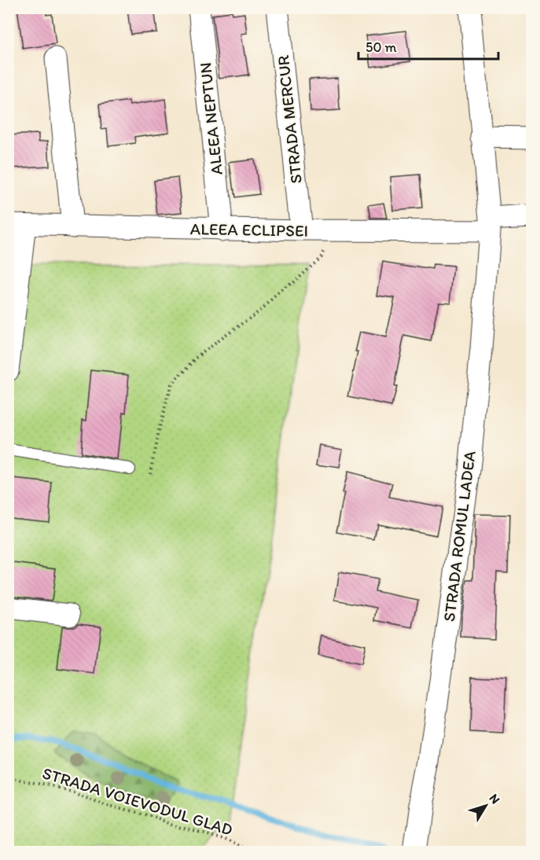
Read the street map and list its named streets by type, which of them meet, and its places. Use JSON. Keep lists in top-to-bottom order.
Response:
{
  "streets": {
    "street": [
      "ALEEA NEPTUN",
      "STRADA MERCUR",
      "ALEEA ECLIPSEI",
      "STRADA ROMUL LADEA"
    ],
    "path": ["STRADA VOIEVODUL GLAD"]
  },
  "crossings": [
    ["ALEEA NEPTUN", "ALEEA ECLIPSEI"],
    ["STRADA MERCUR", "ALEEA ECLIPSEI"],
    ["ALEEA ECLIPSEI", "STRADA ROMUL LADEA"]
  ],
  "scale_bar": "50 m",
  "north": "top right"
}
